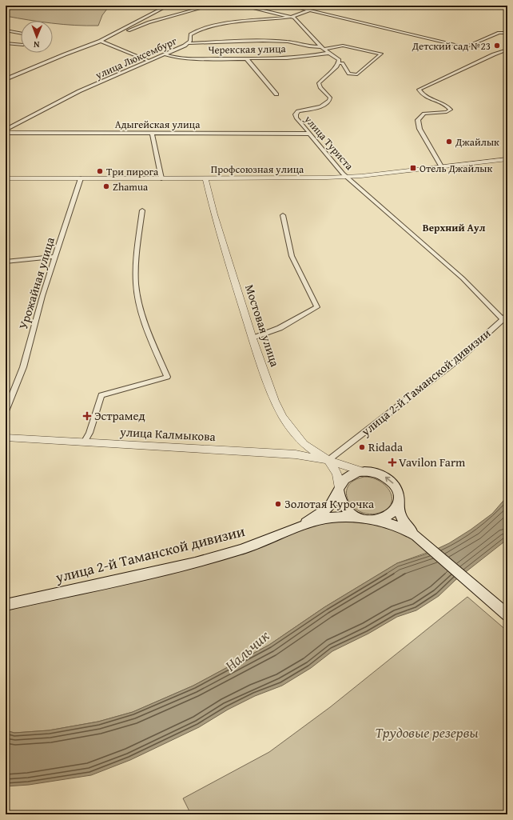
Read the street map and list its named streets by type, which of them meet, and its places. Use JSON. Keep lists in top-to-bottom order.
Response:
{
  "streets": {
    "main road": ["улица 2-й Таманской дивизии"],
    "street": [
      "Черекская улица",
      "улица Люксембург",
      "Адыгейская улица",
      "улица Туриста",
      "Профсоюзная улица",
      "Урожайная улица",
      "Мостовая улица",
      "улица Калмыкова"
    ]
  },
  "crossings": [
    ["Черекская улица", "улица Люксембург"],
    ["Адыгейская улица", "улица Туриста"],
    ["улица Туриста", "Профсоюзная улица"],
    ["улица Туриста", "улица 2-й Таманской дивизии"],
    ["Профсоюзная улица", "Урожайная улица"],
    ["Профсоюзная улица", "Мостовая улица"],
    ["Мостовая улица", "улица 2-й Таманской дивизии"],
    ["Мостовая улица", "улица Калмыкова"],
    ["улица 2-й Таманской дивизии", "улица Калмыкова"]
  ],
  "districts": ["Верхний Аул"],
  "water": ["Нальчик"],
  "parks": ["Трудовые резервы"],
  "places": {
    "other": [
      "Детский сад №23",
      "Джайлык",
      "Три пирога",
      "Zhamua",
      "Ridada",
      "Золотая Курочка"
    ],
    "transit": ["Отель Джайлык"],
    "health": ["Эстрамед", "Vavilon Farm"]
  },
  "north": "bottom"
}
